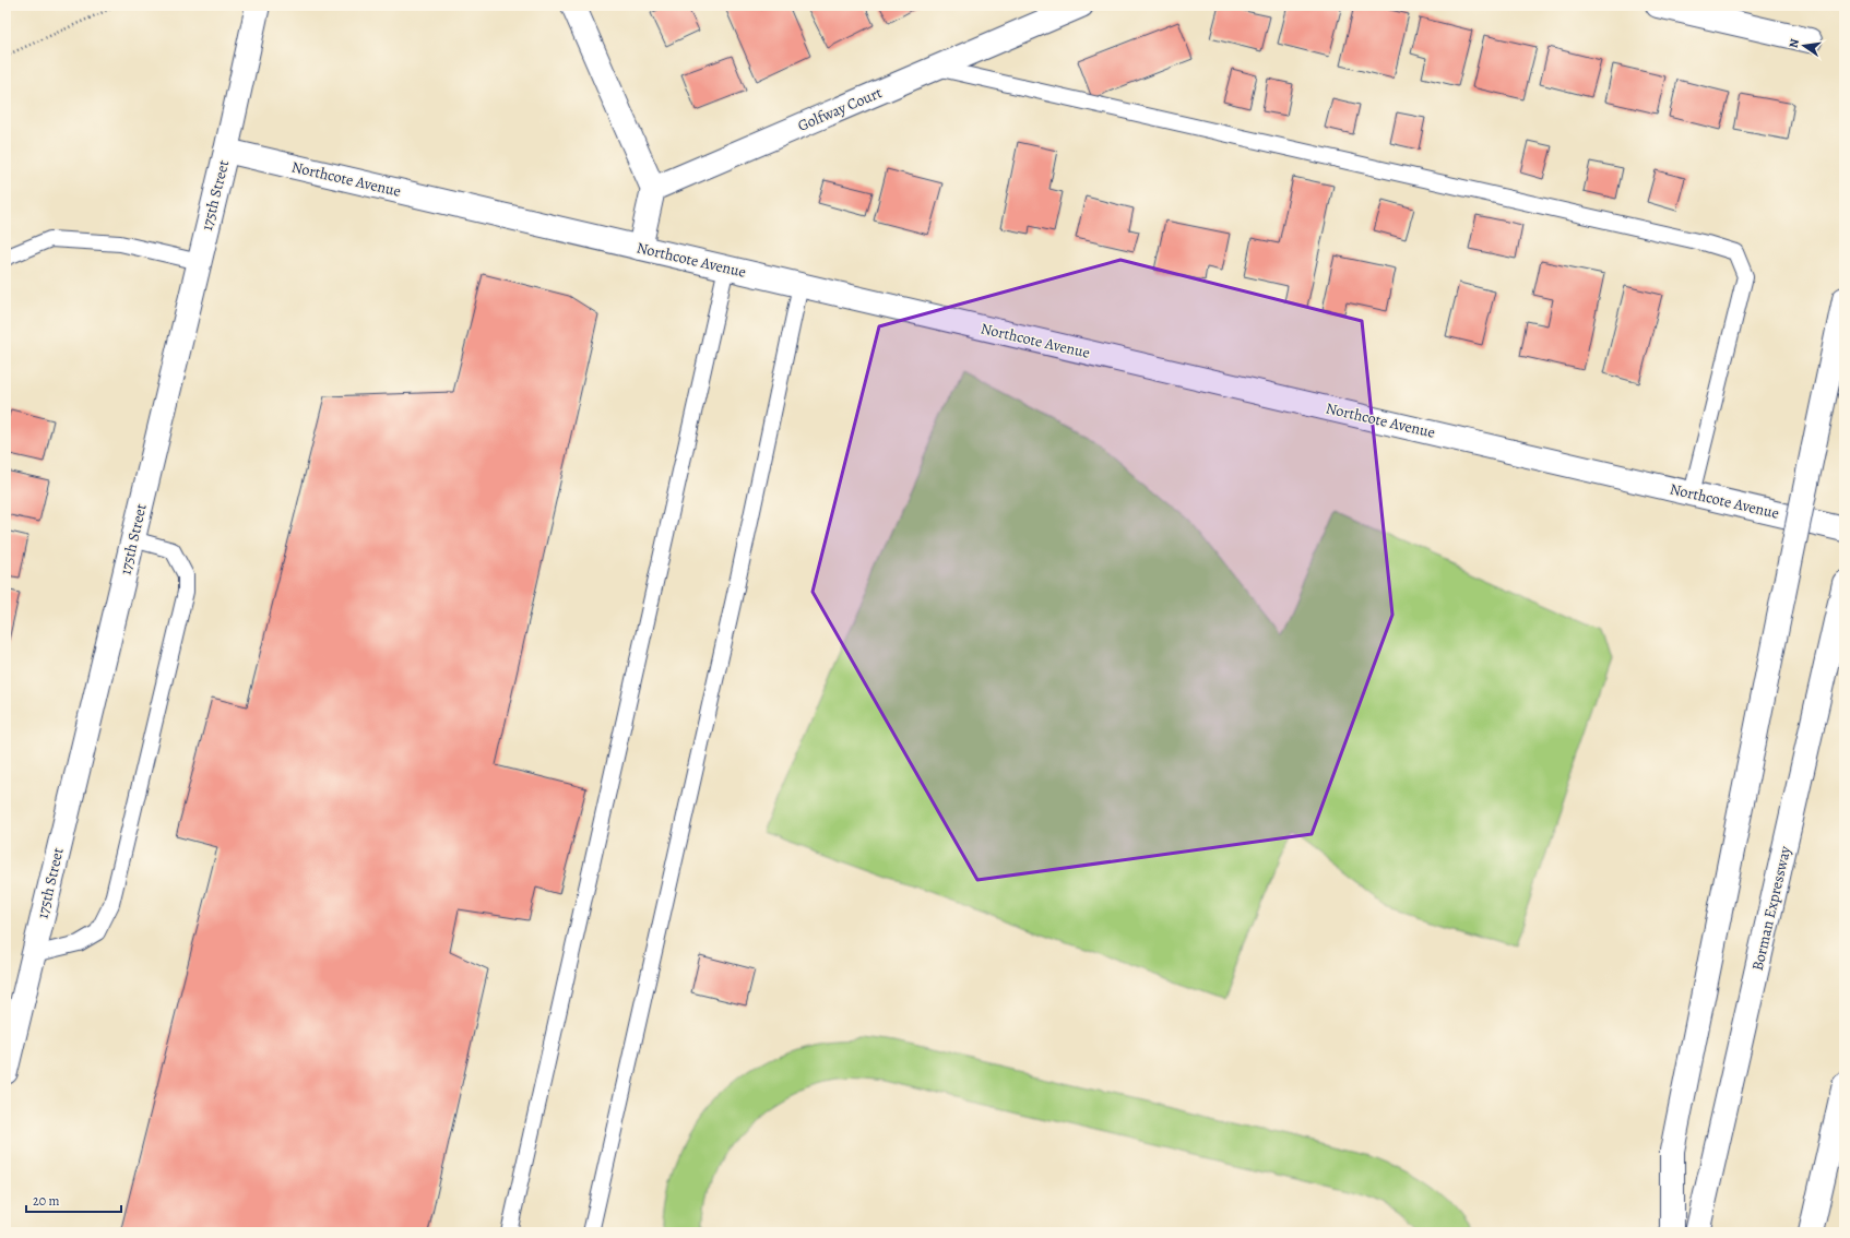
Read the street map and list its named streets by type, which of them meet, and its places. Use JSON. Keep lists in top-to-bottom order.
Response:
{
  "streets": {
    "main road": [
      "Golfway Court",
      "Northcote Avenue",
      "175th Street",
      "Borman Expressway"
    ]
  },
  "crossings": [
    ["Northcote Avenue", "175th Street"]
  ],
  "scale_bar": "20 m",
  "north": "left"
}
